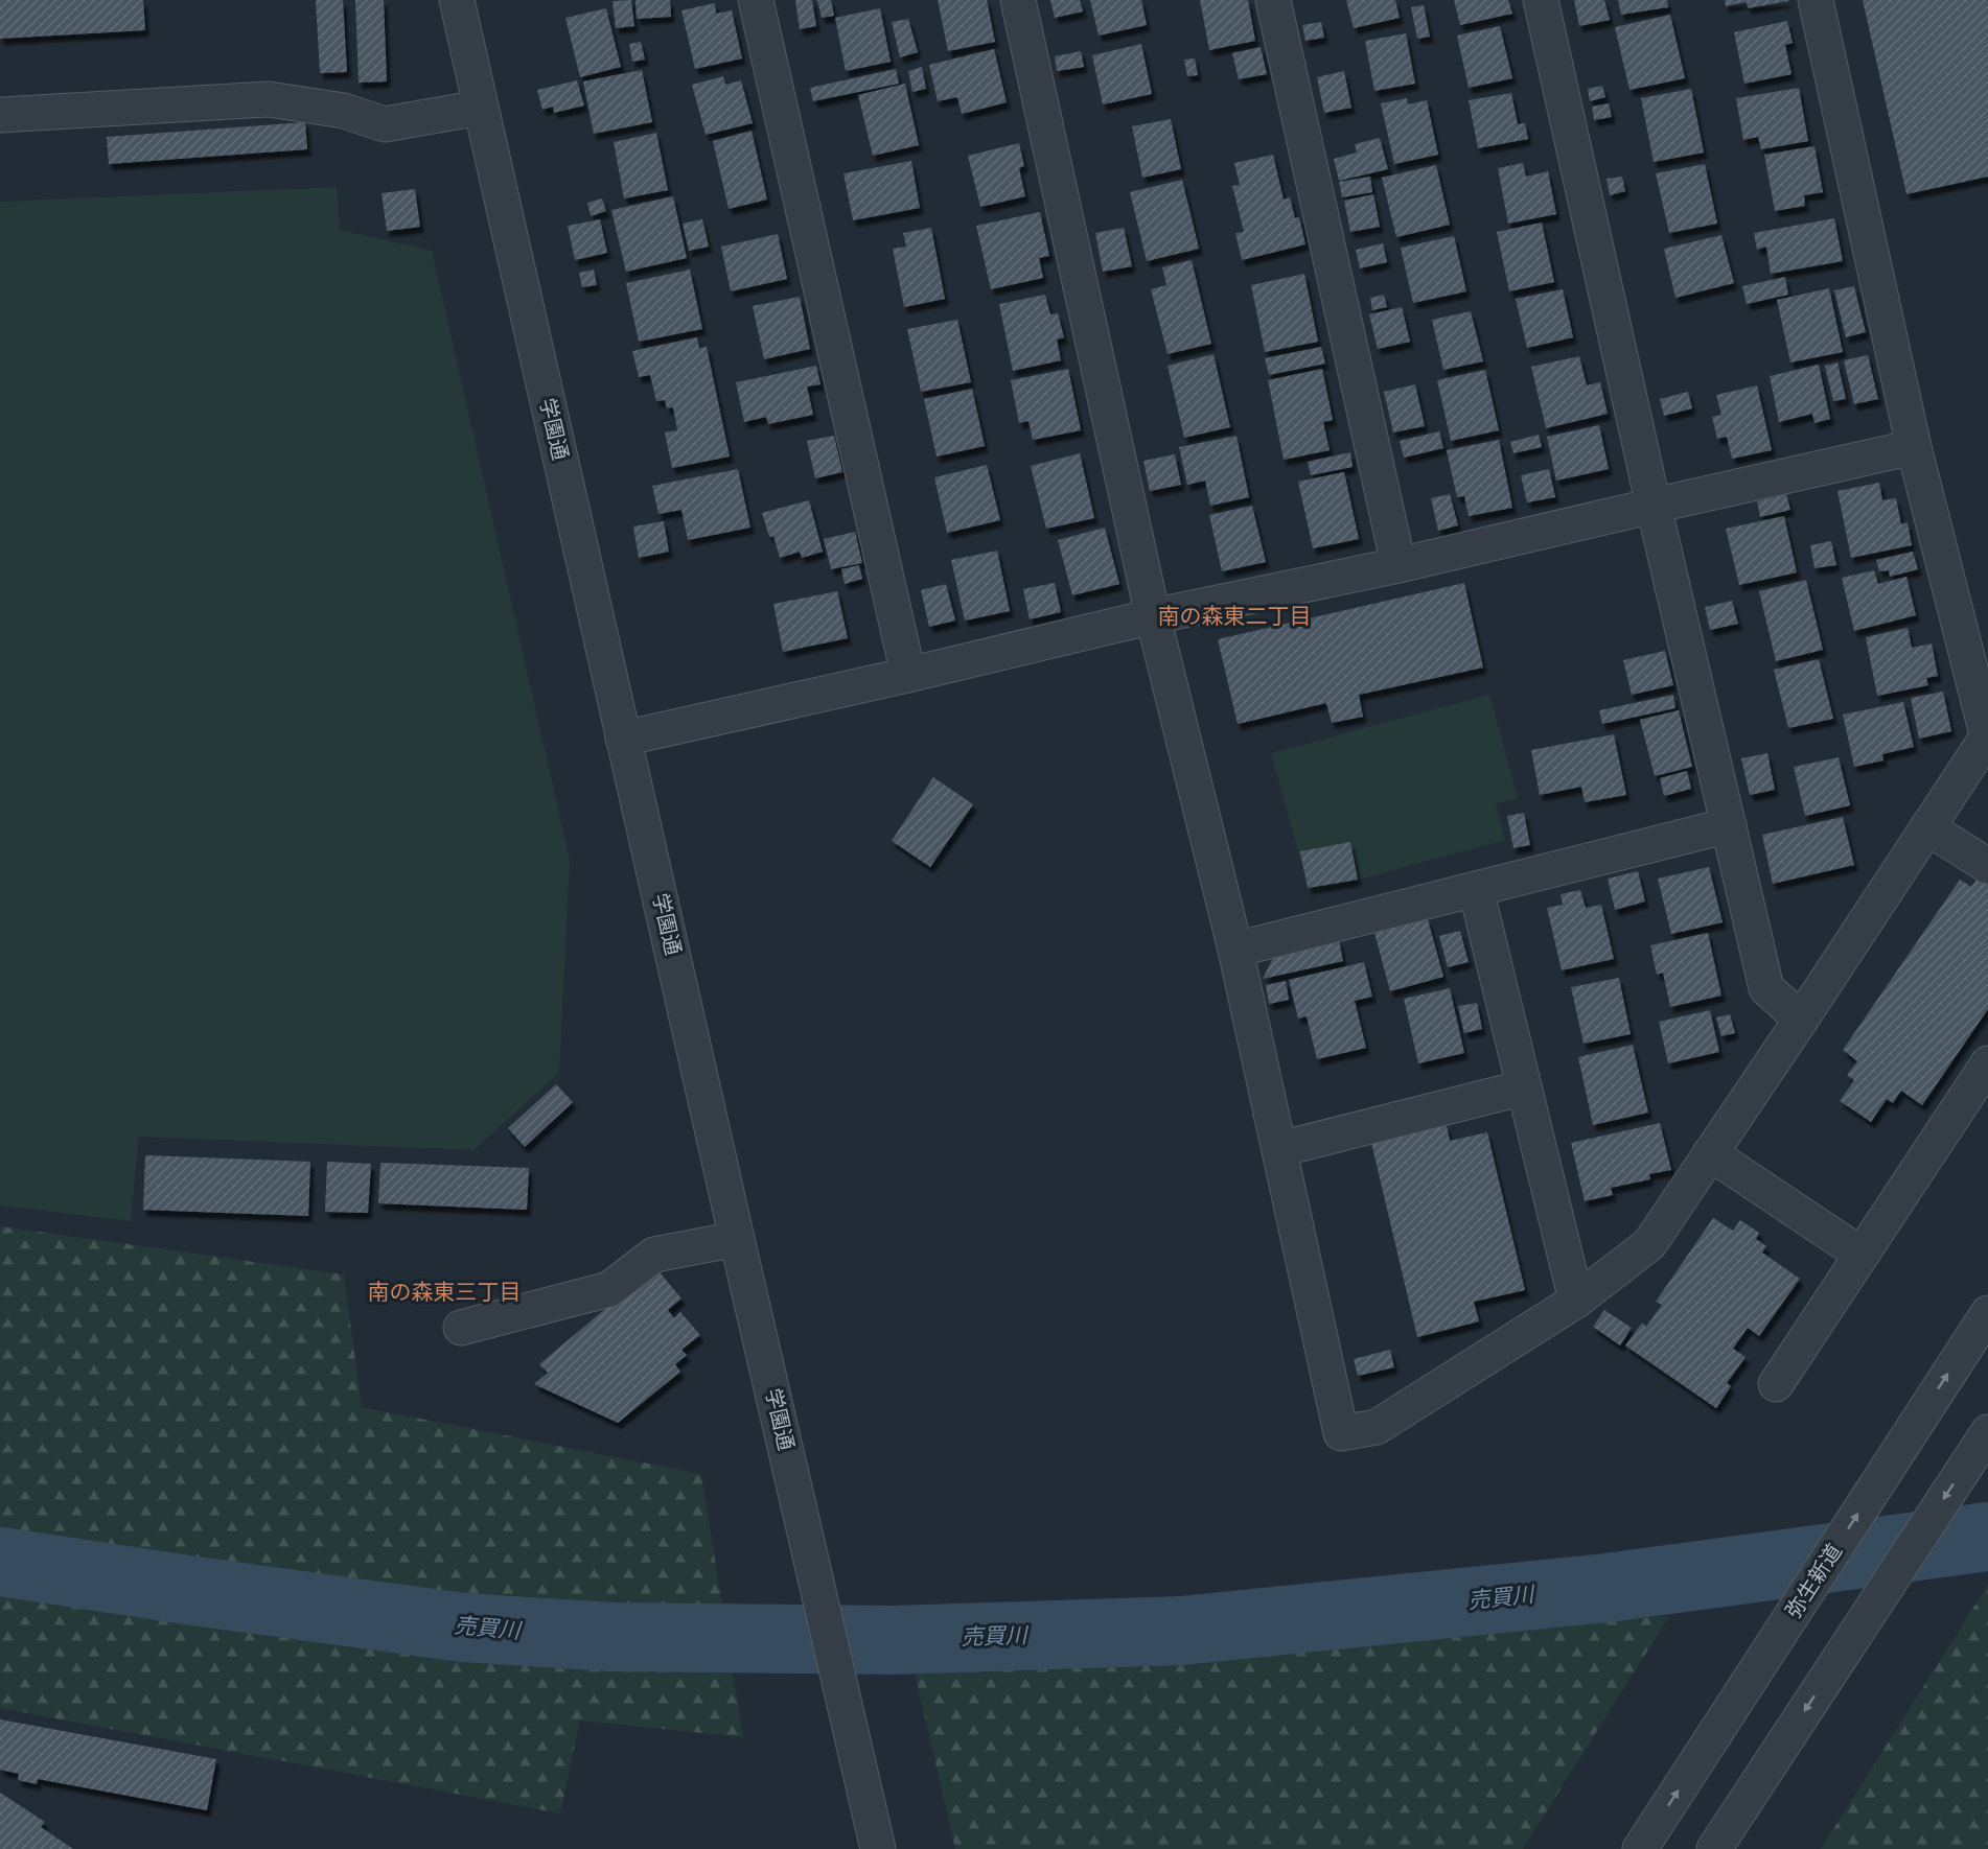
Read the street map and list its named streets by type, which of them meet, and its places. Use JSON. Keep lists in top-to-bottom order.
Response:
{
  "streets": {
    "street": ["学園通", "弥生新道"]
  },
  "districts": ["南の森東二丁目", "南の森東三丁目"],
  "water": ["売買川"]
}
